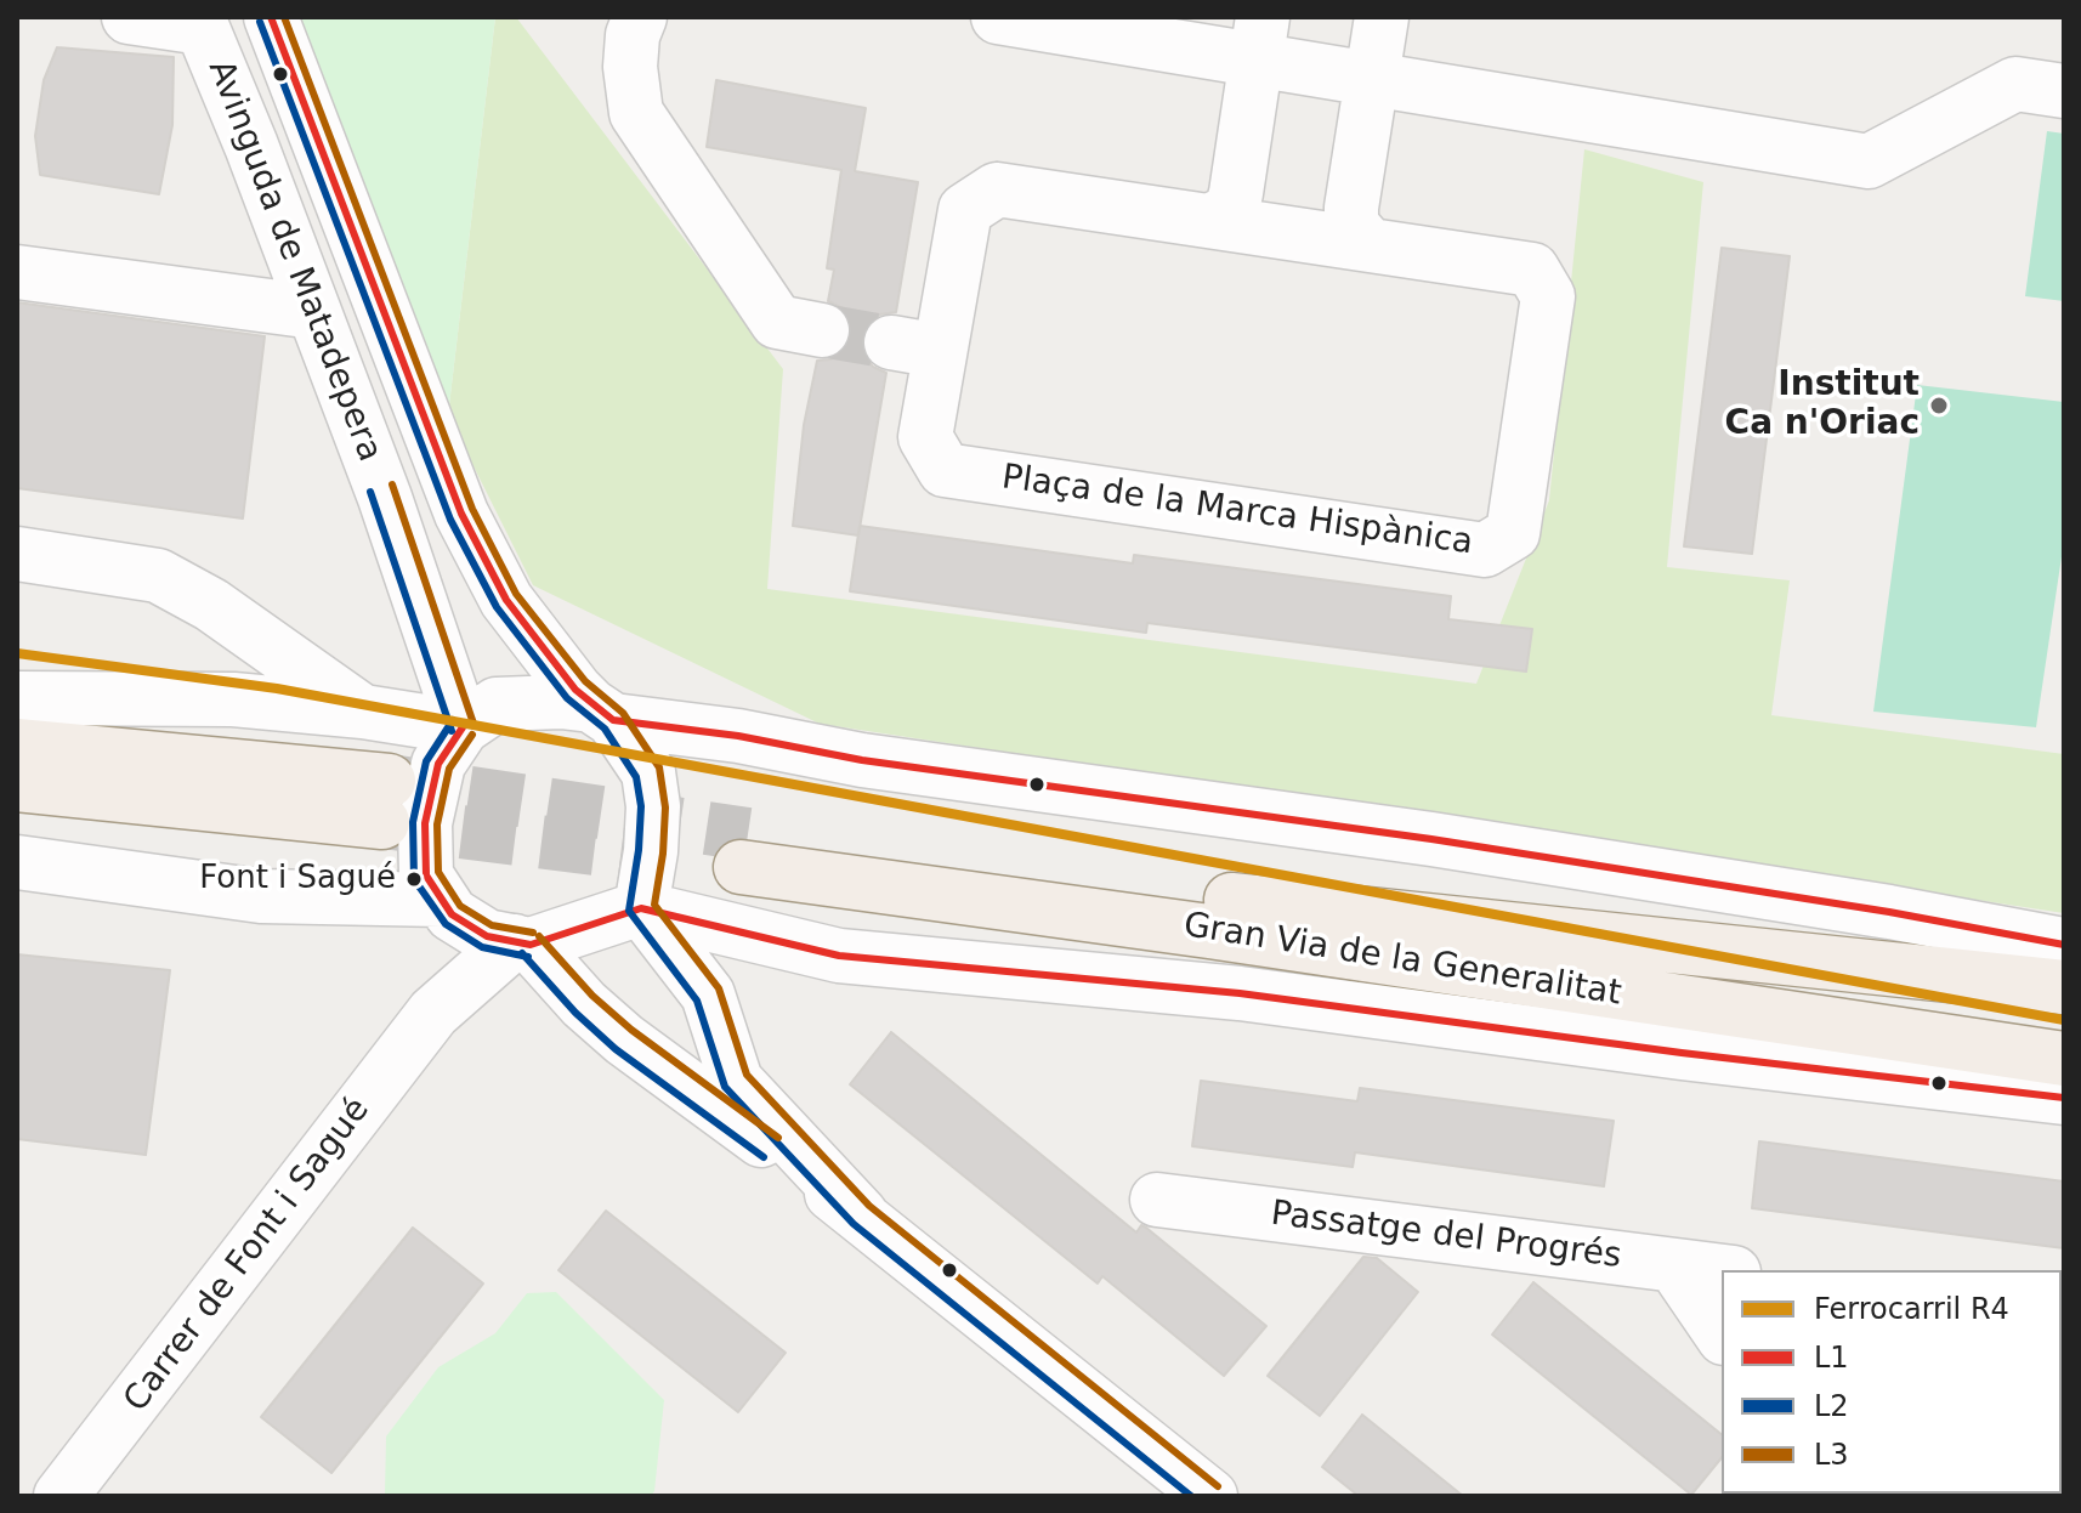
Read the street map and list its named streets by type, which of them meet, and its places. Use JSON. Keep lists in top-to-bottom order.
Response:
{
  "streets": {
    "main road": ["Gran Via de la Generalitat"],
    "street": [
      "Avinguda de Matadepera",
      "Plaça de la Marca Hispànica",
      "Passatge del Progrés",
      "Carrer de Font i Sagué"
    ]
  },
  "crossings": [
    ["Avinguda de Matadepera", "Carrer de Font i Sagué"]
  ],
  "places": ["Institut Ca n'Oriac", "Font i Sagué"],
  "lines": [
    "transit line L1",
    "transit line L3",
    "transit line L2",
    "rail line R4"
  ],
  "legend": [
    "Ferrocarril R4",
    "L1",
    "L2",
    "L3"
  ]
}
